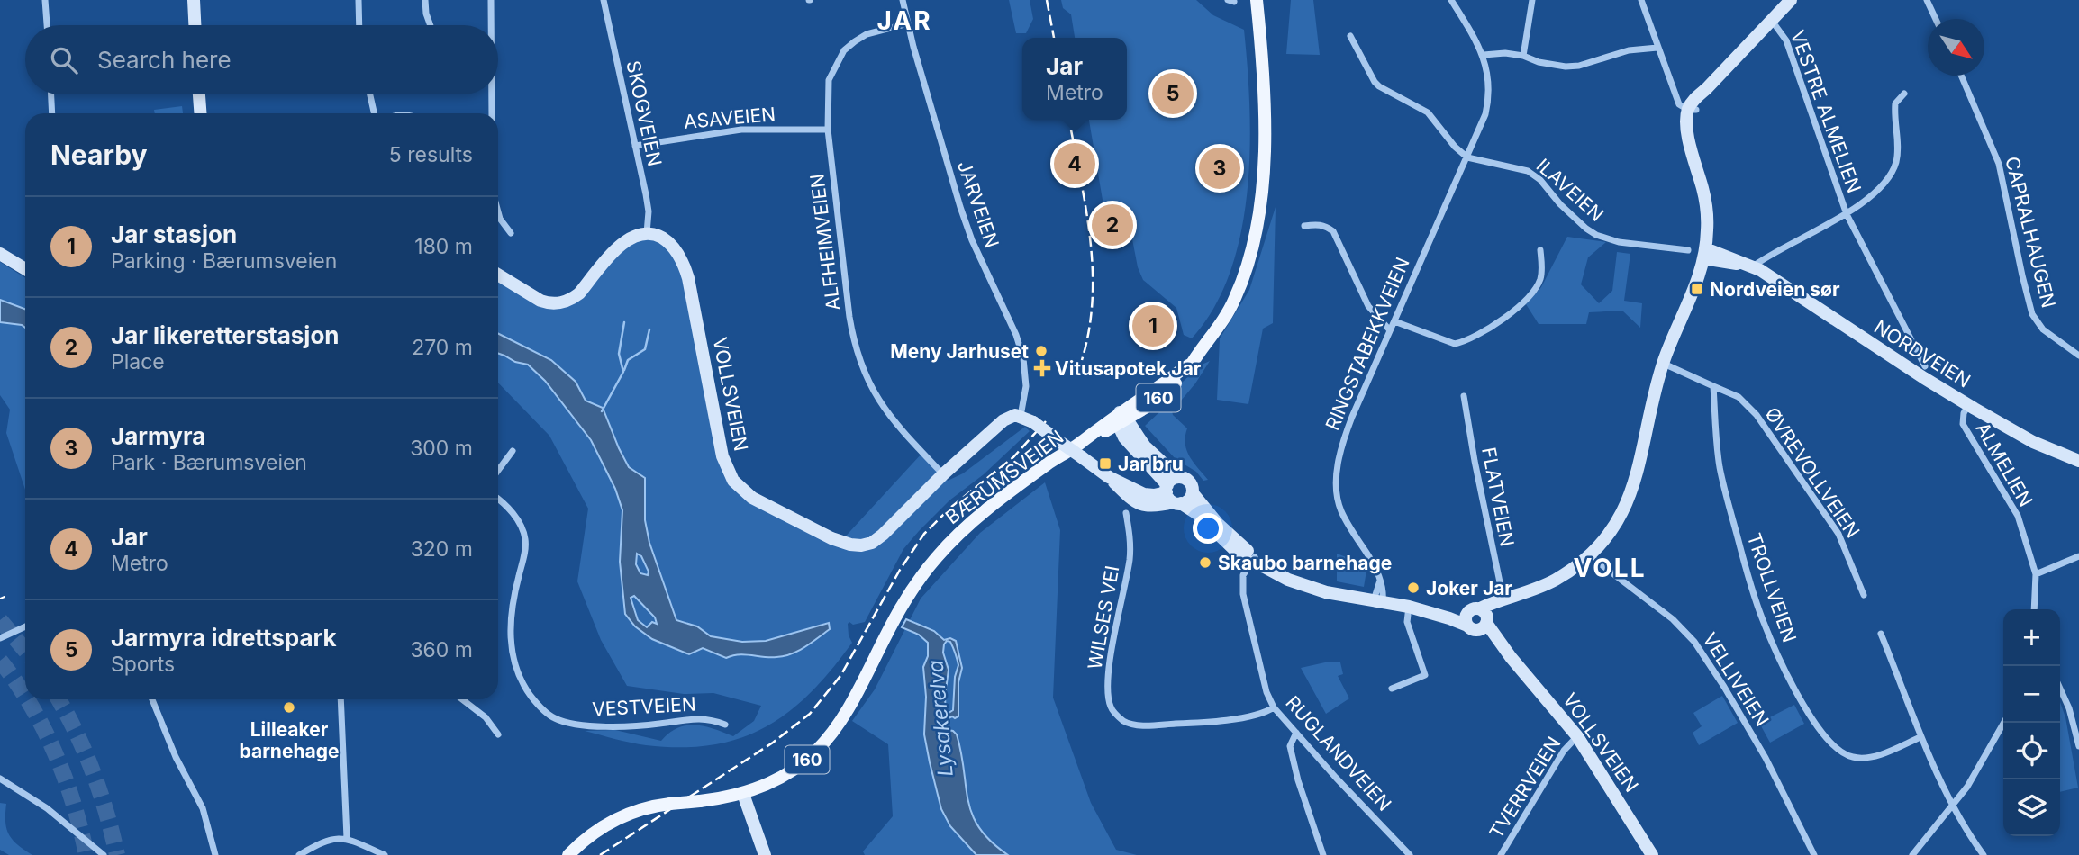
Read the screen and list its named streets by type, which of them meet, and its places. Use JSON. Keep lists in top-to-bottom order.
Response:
{
  "streets": {
    "main road": [
      "NORDVEIEN",
      "VOLLSVEIEN",
      "160",
      "BÆRUMSVEIEN"
    ],
    "street": [
      "VESTRE ALMELIEN",
      "SKOGVEIEN",
      "ASAVEIEN",
      "ILAVEIEN",
      "JARVEIEN",
      "CAPRALHAUGEN",
      "ALFHEIMVEIEN",
      "RINGSTABEKKVEIEN",
      "ALMELIEN",
      "ØVREVOLLVEIEN",
      "FLATVEIEN",
      "TROLLVEIEN",
      "WILSES VEI",
      "VELLIVEIEN",
      "VESTVEIEN",
      "RUGLANDVEIEN",
      "TVERRVEIEN"
    ]
  },
  "crossings": [
    ["VESTRE ALMELIEN", "NORDVEIEN"],
    ["SKOGVEIEN", "ASAVEIEN"],
    ["SKOGVEIEN", "VOLLSVEIEN"],
    ["ASAVEIEN", "ALFHEIMVEIEN"],
    ["ILAVEIEN", "RINGSTABEKKVEIEN"],
    ["JARVEIEN", "ALFHEIMVEIEN"],
    ["JARVEIEN", "VOLLSVEIEN"],
    ["ALFHEIMVEIEN", "VOLLSVEIEN"],
    ["NORDVEIEN", "ALMELIEN"],
    ["VOLLSVEIEN", "TVERRVEIEN"],
    ["160", "BÆRUMSVEIEN"],
    ["ØVREVOLLVEIEN", "TROLLVEIEN"],
    ["WILSES VEI", "RUGLANDVEIEN"]
  ],
  "districts": ["JAR", "VOLL"],
  "water": ["Lysakerelva"],
  "places": {
    "transit": ["Nordveien sør", "Jar bru"],
    "other": [
      "Meny Jarhuset",
      "Skaubo barnehage",
      "Joker Jar",
      "Lilleaker barnehage"
    ],
    "health": ["Vitusapotek Jar"]
  },
  "north": "bottom right",
  "page": {
    "search": "Search here",
    "popup": ["Jar", "Metro"],
    "pins": [
      "5",
      "4",
      "3",
      "2",
      "1"
    ],
    "heading": ["Nearby", "5 results"],
    "list": [
      {
        "mark": "1",
        "name": "Jar stasjon",
        "note": "Parking · Bærumsveien",
        "value": "180 m"
      },
      {
        "mark": "2",
        "name": "Jar likeretterstasjon",
        "note": "Place",
        "value": "270 m"
      },
      {
        "mark": "3",
        "name": "Jarmyra",
        "note": "Park · Bærumsveien",
        "value": "300 m"
      },
      {
        "mark": "4",
        "name": "Jar",
        "note": "Metro",
        "value": "320 m"
      },
      {
        "mark": "5",
        "name": "Jarmyra idrettspark",
        "note": "Sports",
        "value": "360 m"
      }
    ],
    "map_buttons": ["+", "−"]
  }
}
